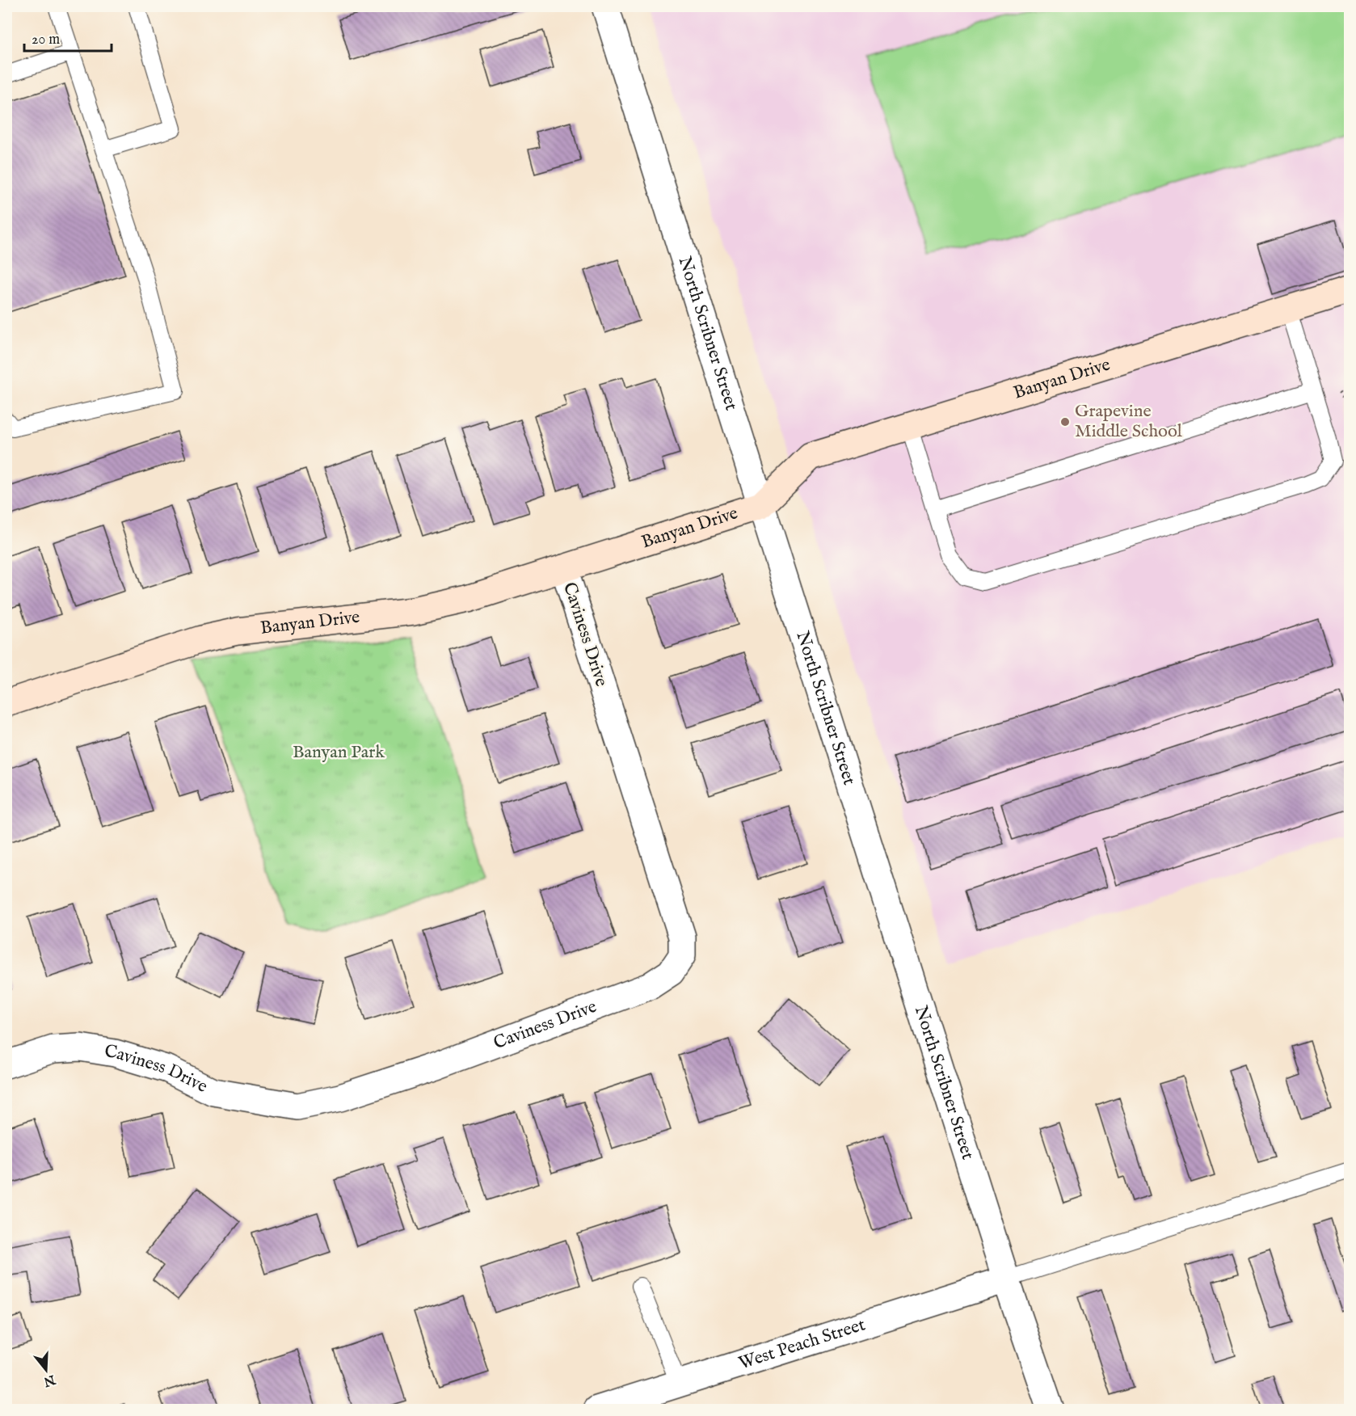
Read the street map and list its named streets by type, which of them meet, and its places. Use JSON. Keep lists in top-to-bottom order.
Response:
{
  "streets": {
    "street": [
      "North Scribner Street",
      "Banyan Drive",
      "Caviness Drive",
      "West Peach Street"
    ]
  },
  "crossings": [
    ["North Scribner Street", "Banyan Drive"],
    ["North Scribner Street", "West Peach Street"],
    ["Banyan Drive", "Caviness Drive"]
  ],
  "parks": ["Banyan Park"],
  "places": ["Grapevine Middle School"],
  "scale_bar": "20 m",
  "north": "bottom"
}
